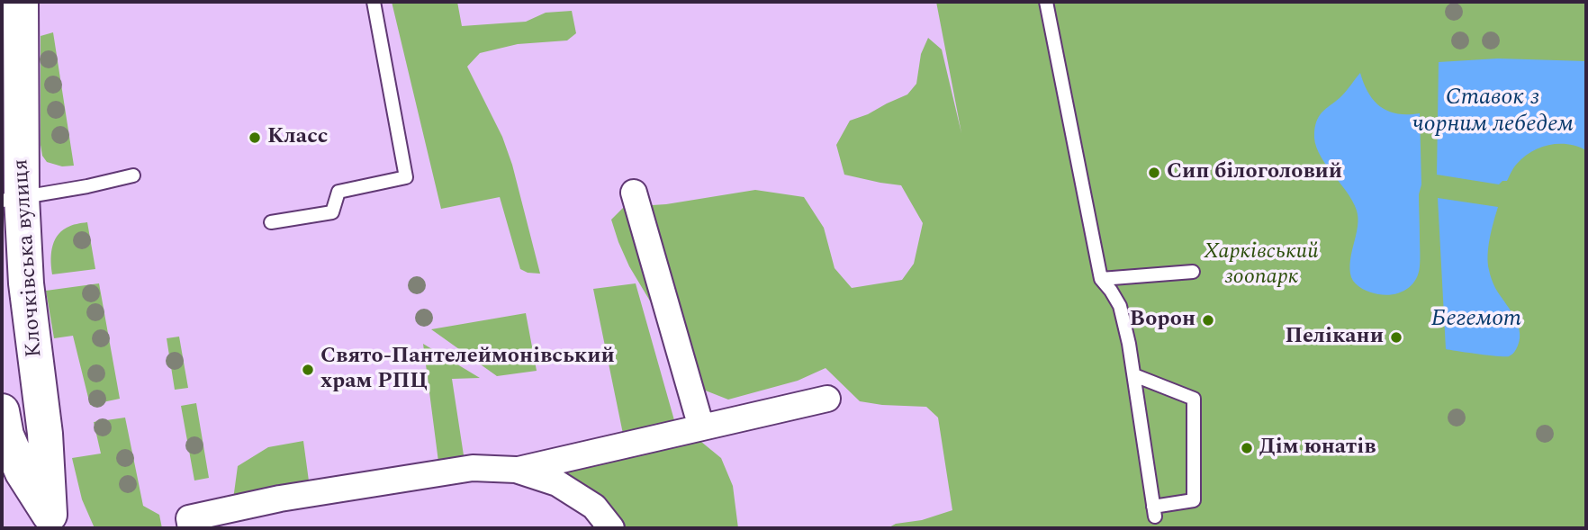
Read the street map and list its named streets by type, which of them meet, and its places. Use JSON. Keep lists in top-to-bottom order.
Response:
{
  "streets": {
    "main road": ["Клочківська вулиця"]
  },
  "water": ["Ставок з чорним лебедем", "Бегемот"],
  "parks": ["Харківський зоопарк"],
  "places": [
    "Класс",
    "Сип білоголовий",
    "Ворон",
    "Пелікани",
    "Свято-Пантелеймонівський храм РПЦ",
    "Дім юнатів"
  ]
}
